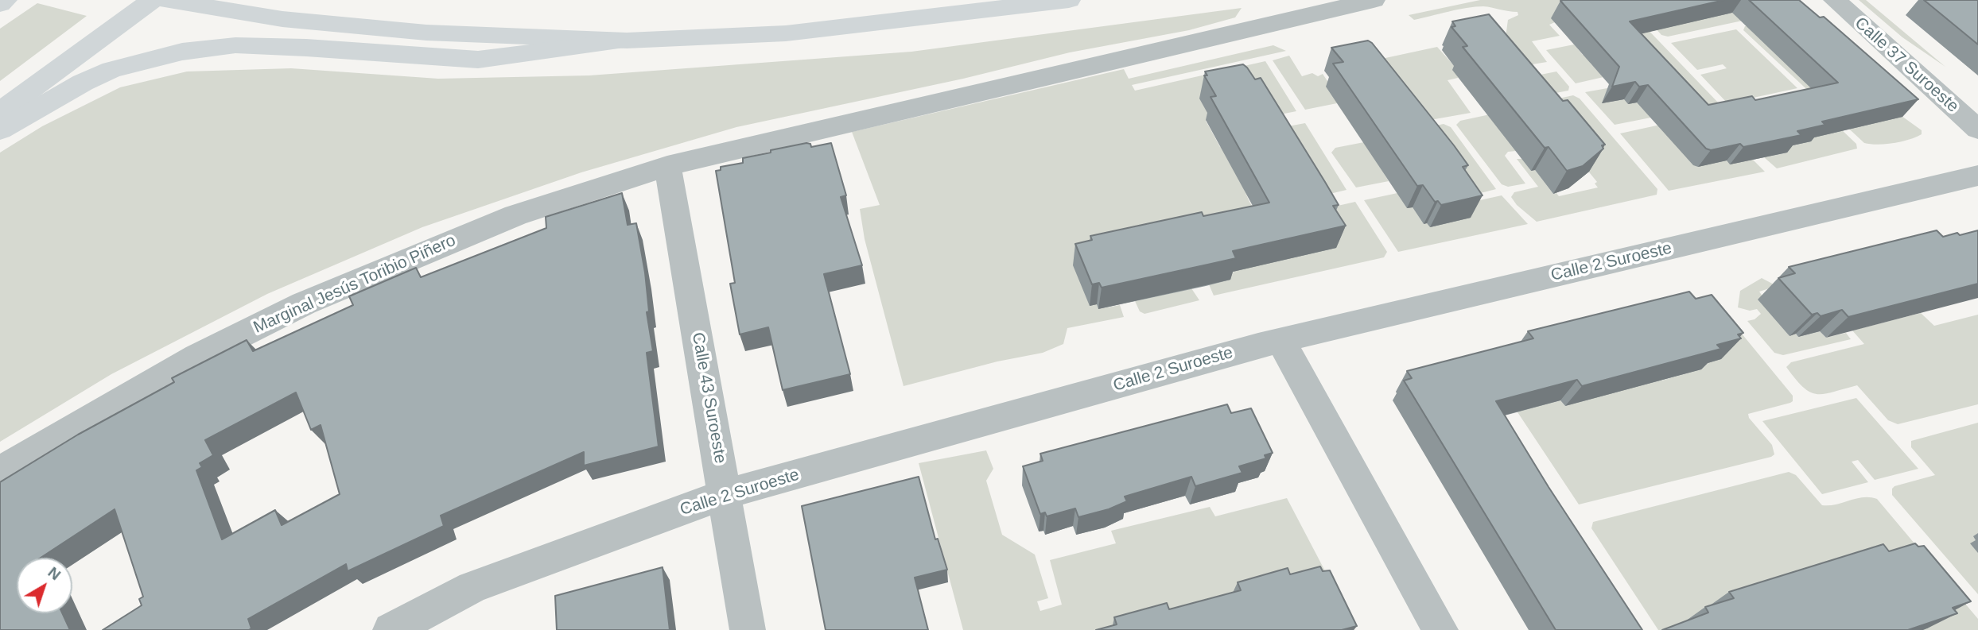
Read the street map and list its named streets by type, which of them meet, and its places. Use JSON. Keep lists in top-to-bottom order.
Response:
{
  "streets": {
    "street": [
      "Calle 37 Suroeste",
      "Calle 2 Suroeste",
      "Marginal Jesús Toribio Piñero",
      "Calle 43 Suroeste"
    ]
  },
  "crossings": [
    ["Calle 2 Suroeste", "Calle 43 Suroeste"],
    ["Marginal Jesús Toribio Piñero", "Calle 43 Suroeste"]
  ],
  "north": "top right"
}
